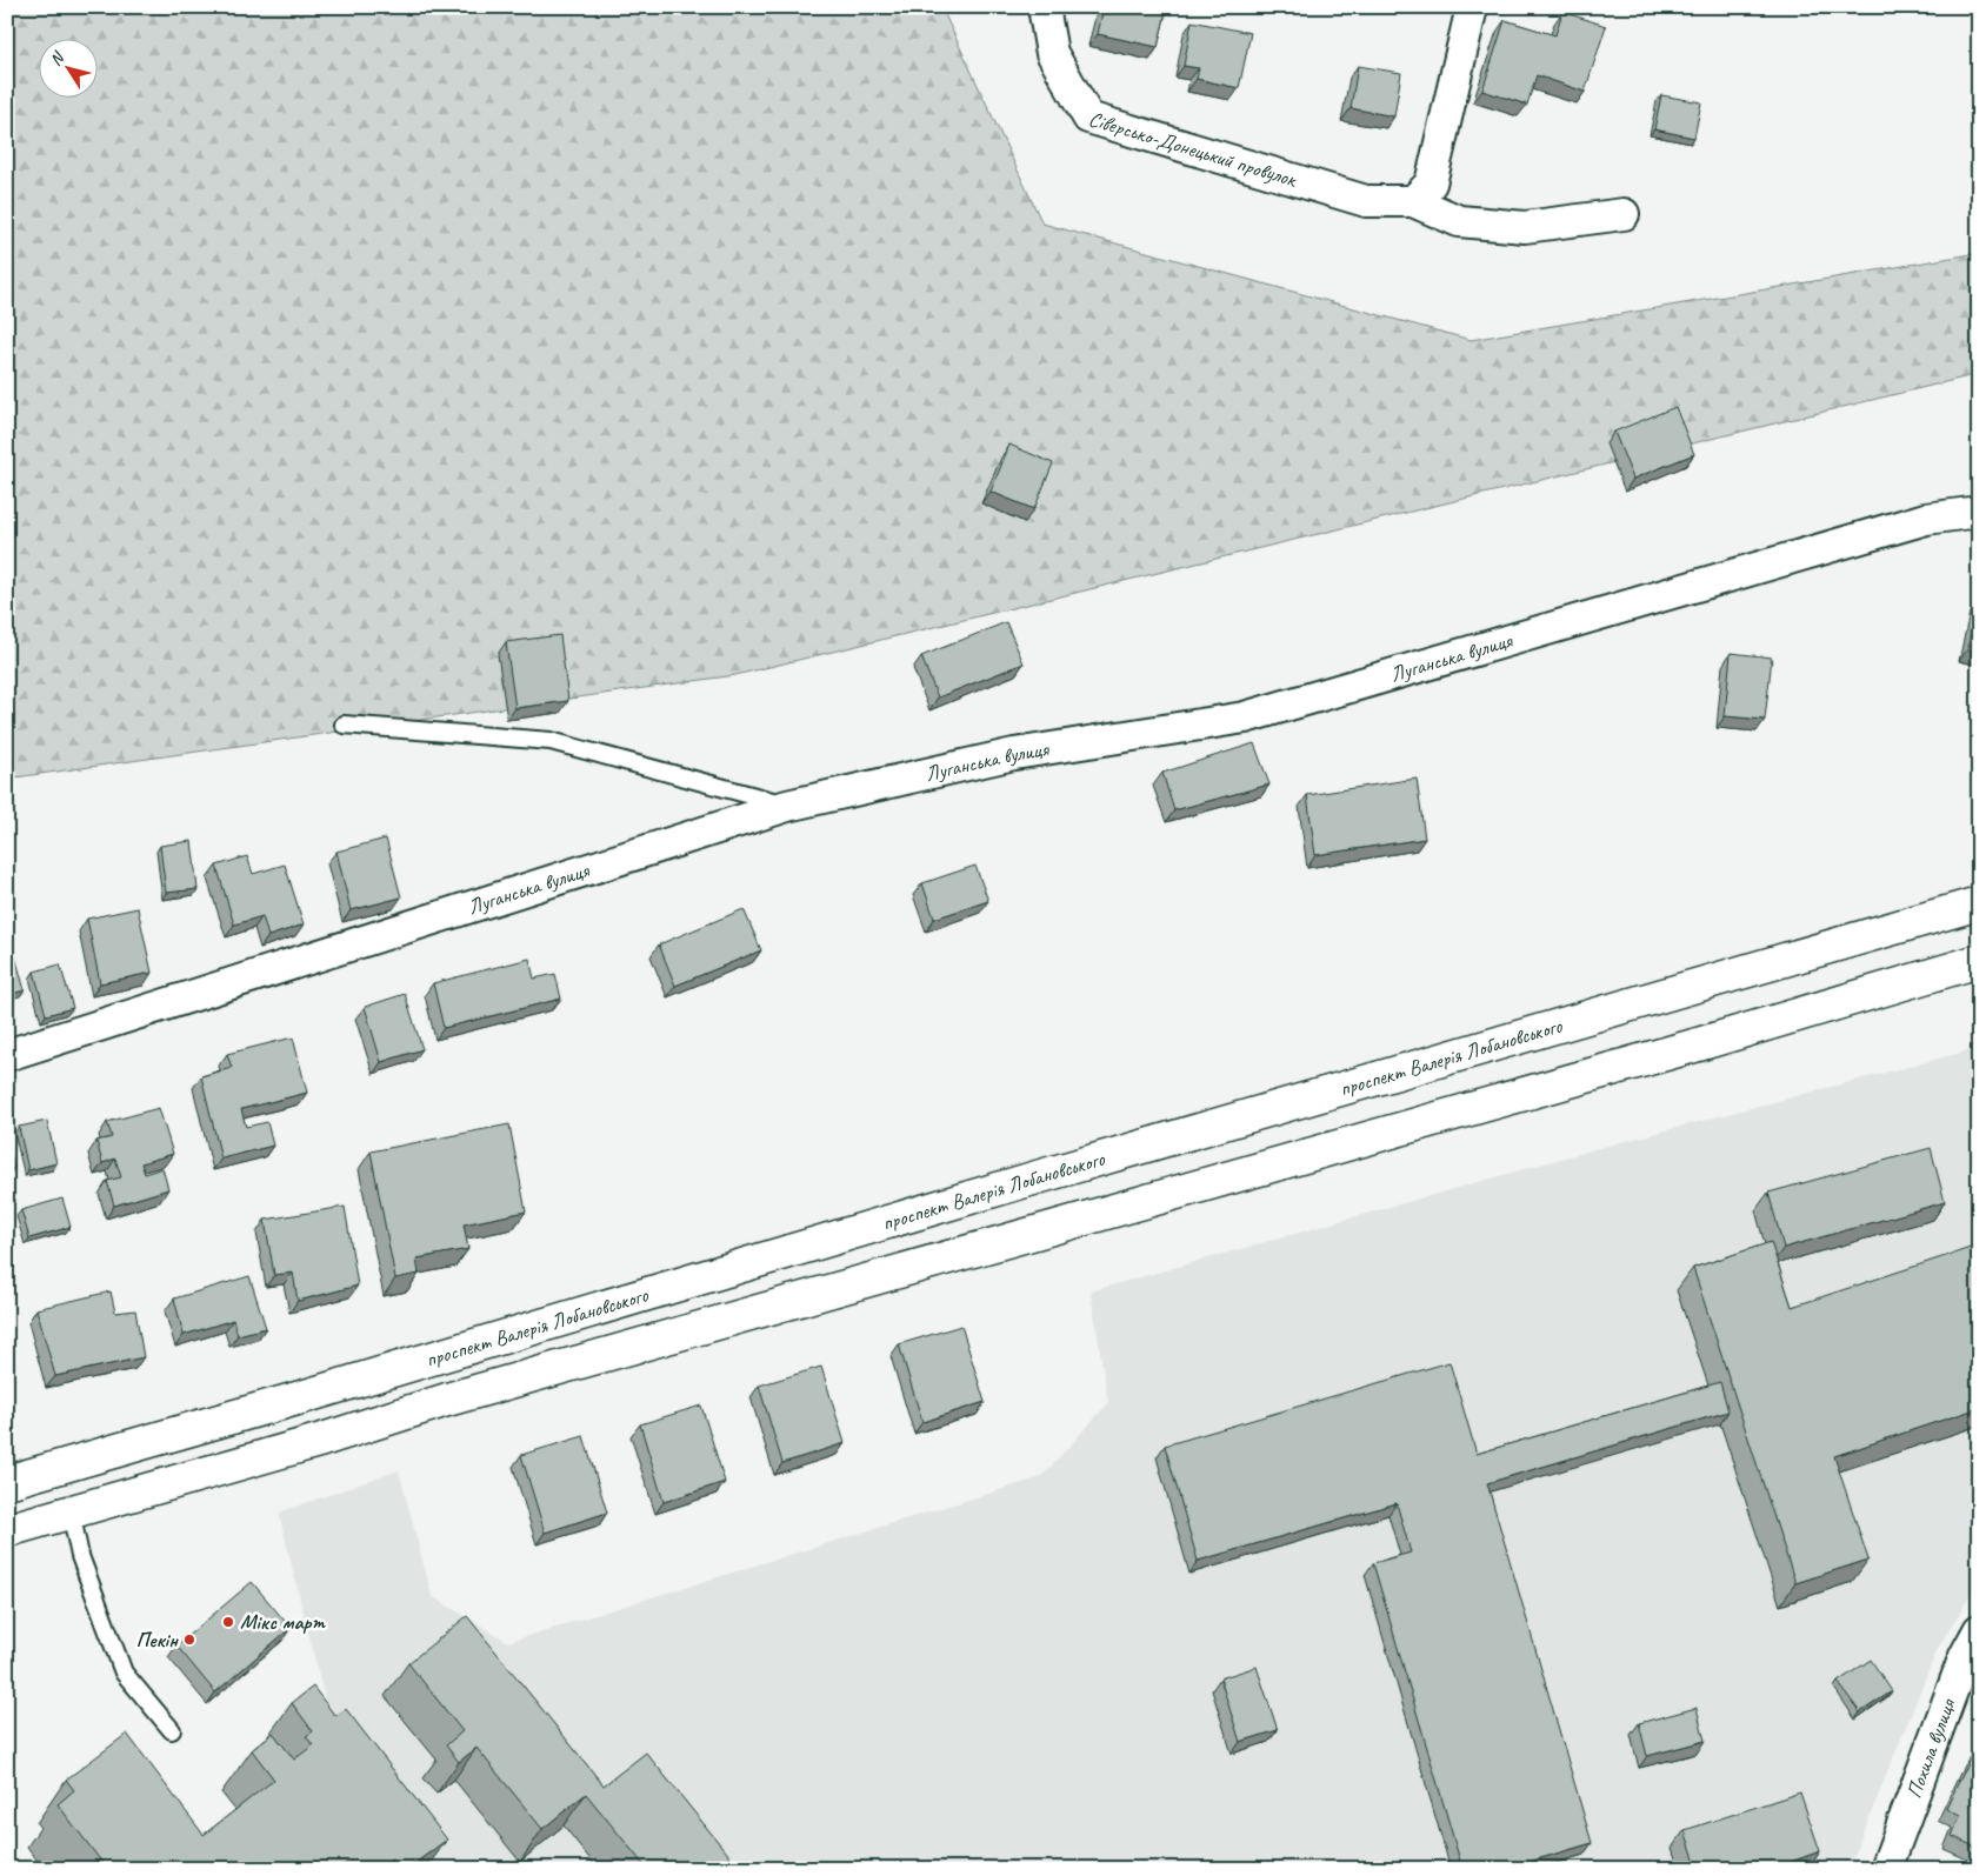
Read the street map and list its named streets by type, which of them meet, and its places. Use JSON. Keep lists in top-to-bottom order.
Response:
{
  "streets": {
    "main road": ["проспект Валерія Лобановського"],
    "street": ["Сіверсько-Донецький провулок", "Луганська вулиця", "Похила вулиця"]
  },
  "places": ["Мікс март", "Пекін"],
  "north": "top left"
}
